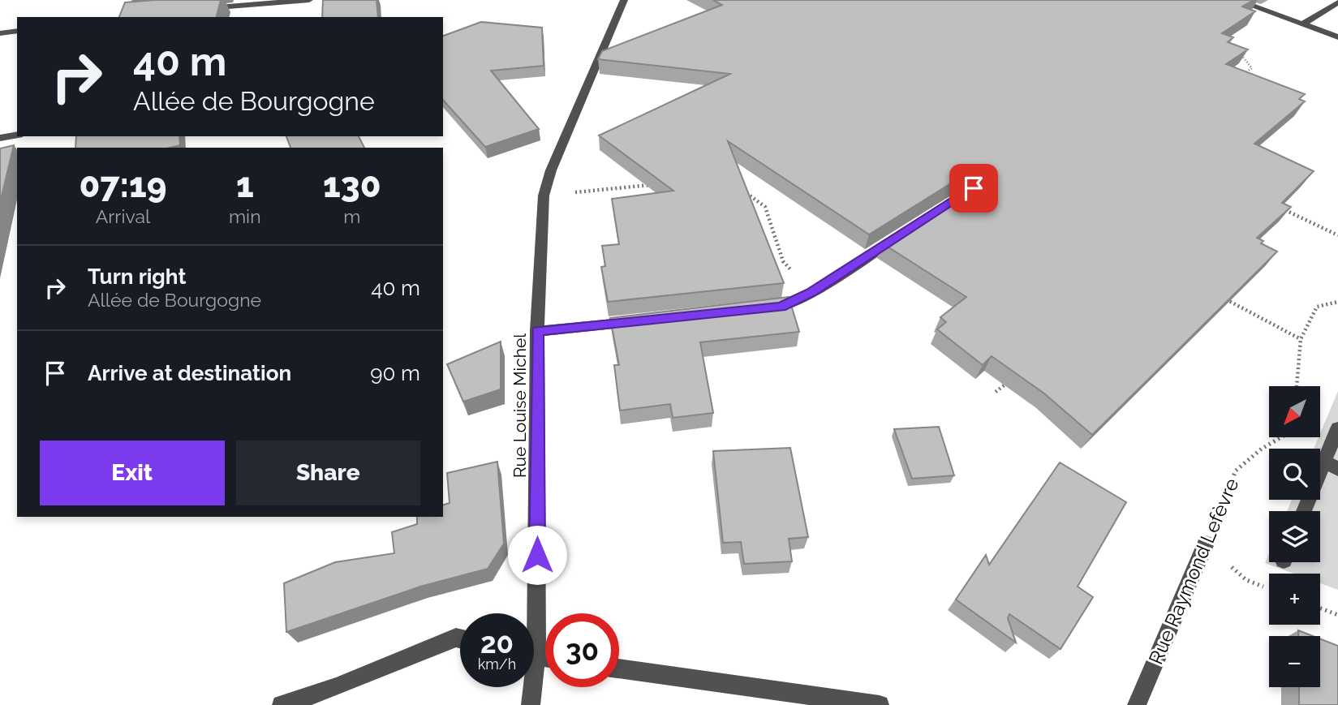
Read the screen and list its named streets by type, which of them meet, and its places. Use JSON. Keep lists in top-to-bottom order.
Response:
{
  "streets": {
    "street": ["Rue Louise Michel", "Rue Raymond Lefèvre"]
  },
  "north": "bottom left",
  "page": {
    "turn": ["40 m", "Allée de Bourgogne"],
    "eta": [
      "07:19",
      "Arrival",
      "1",
      "min",
      "130",
      "m"
    ],
    "list": [
      {
        "name": "Turn right",
        "note": "Allée de Bourgogne",
        "value": "40 m"
      },
      {
        "name": "Arrive at destination",
        "value": "90 m"
      }
    ],
    "map_buttons": ["+", "−"],
    "buttons": ["Exit", "Share"],
    "speed": "20 km/h",
    "limit": "30"
  }
}
